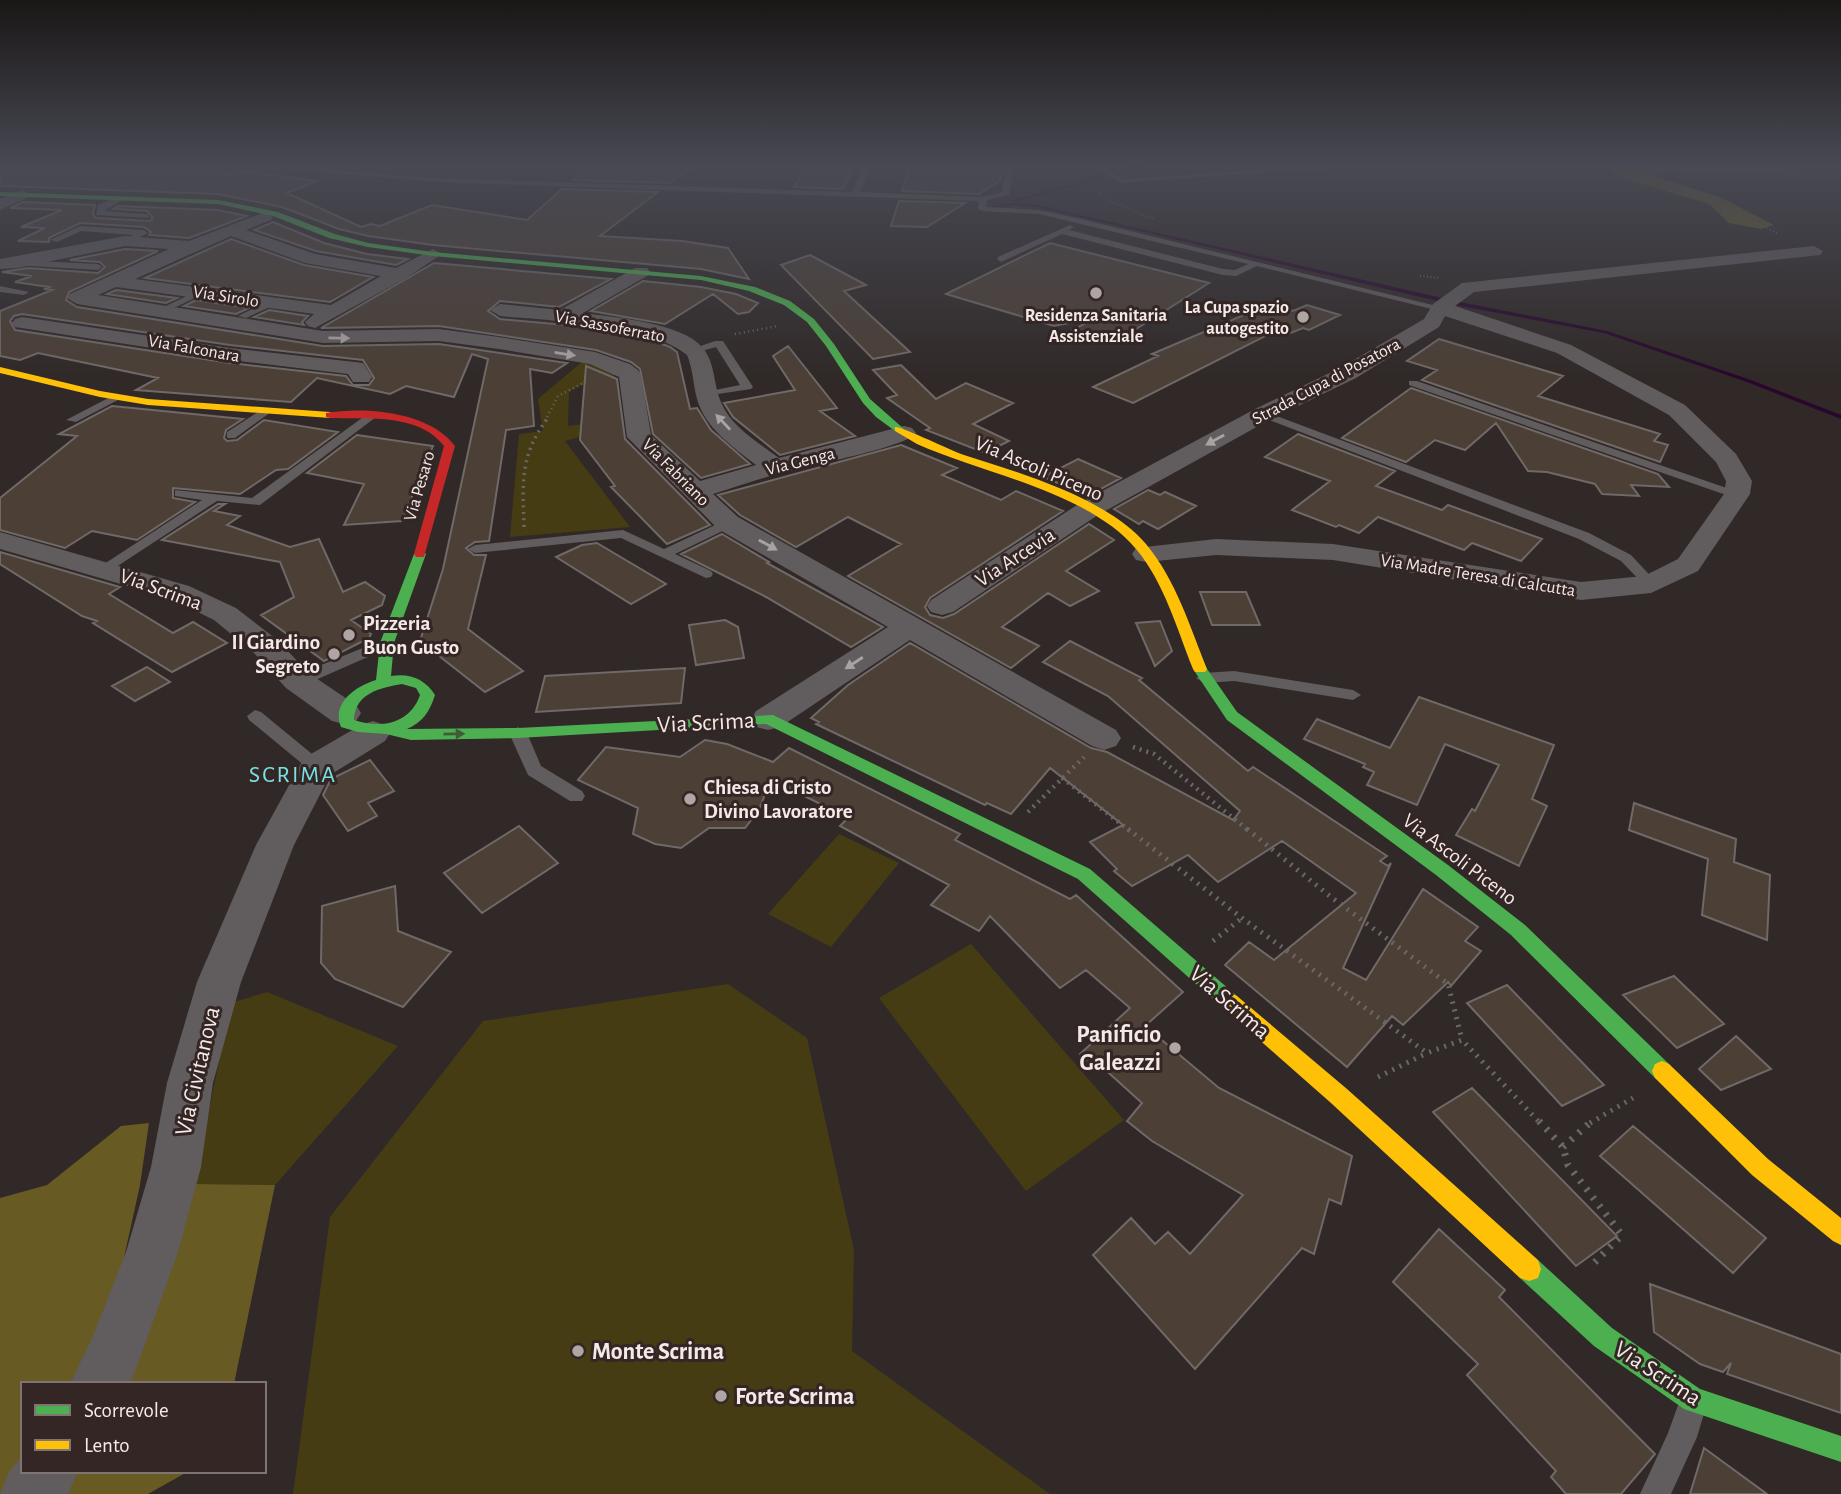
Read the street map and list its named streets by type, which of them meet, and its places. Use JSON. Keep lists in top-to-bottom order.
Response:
{
  "streets": {
    "street": [
      "Via Sirolo",
      "Via Sassoferrato",
      "Via Falconara",
      "Strada Cupa di Posatora",
      "Via Genga",
      "Via Ascoli Piceno",
      "Via Fabriano",
      "Via Pesaro",
      "Via Arcevia",
      "Via Madre Teresa di Calcutta",
      "Via Scrima",
      "Via Civitanova"
    ]
  },
  "crossings": [
    ["Via Sirolo", "Via Falconara"],
    ["Via Sassoferrato", "Via Genga"],
    ["Via Falconara", "Via Fabriano"],
    ["Strada Cupa di Posatora", "Via Ascoli Piceno"],
    ["Strada Cupa di Posatora", "Via Arcevia"],
    ["Via Genga", "Via Ascoli Piceno"],
    ["Via Genga", "Via Fabriano"],
    ["Via Ascoli Piceno", "Via Arcevia"],
    ["Via Ascoli Piceno", "Via Madre Teresa di Calcutta"]
  ],
  "one_way": ["Via Fabriano"],
  "districts": ["SCRIMA"],
  "places": [
    "Residenza Sanitaria Assistenziale",
    "La Cupa spazio autogestito",
    "Pizzeria Buon Gusto",
    "Il Giardino Segreto",
    "Chiesa di Cristo Divino Lavoratore",
    "Panificio Galeazzi",
    "Monte Scrima",
    "Forte Scrima"
  ],
  "legend": ["Scorrevole", "Lento"]
}
